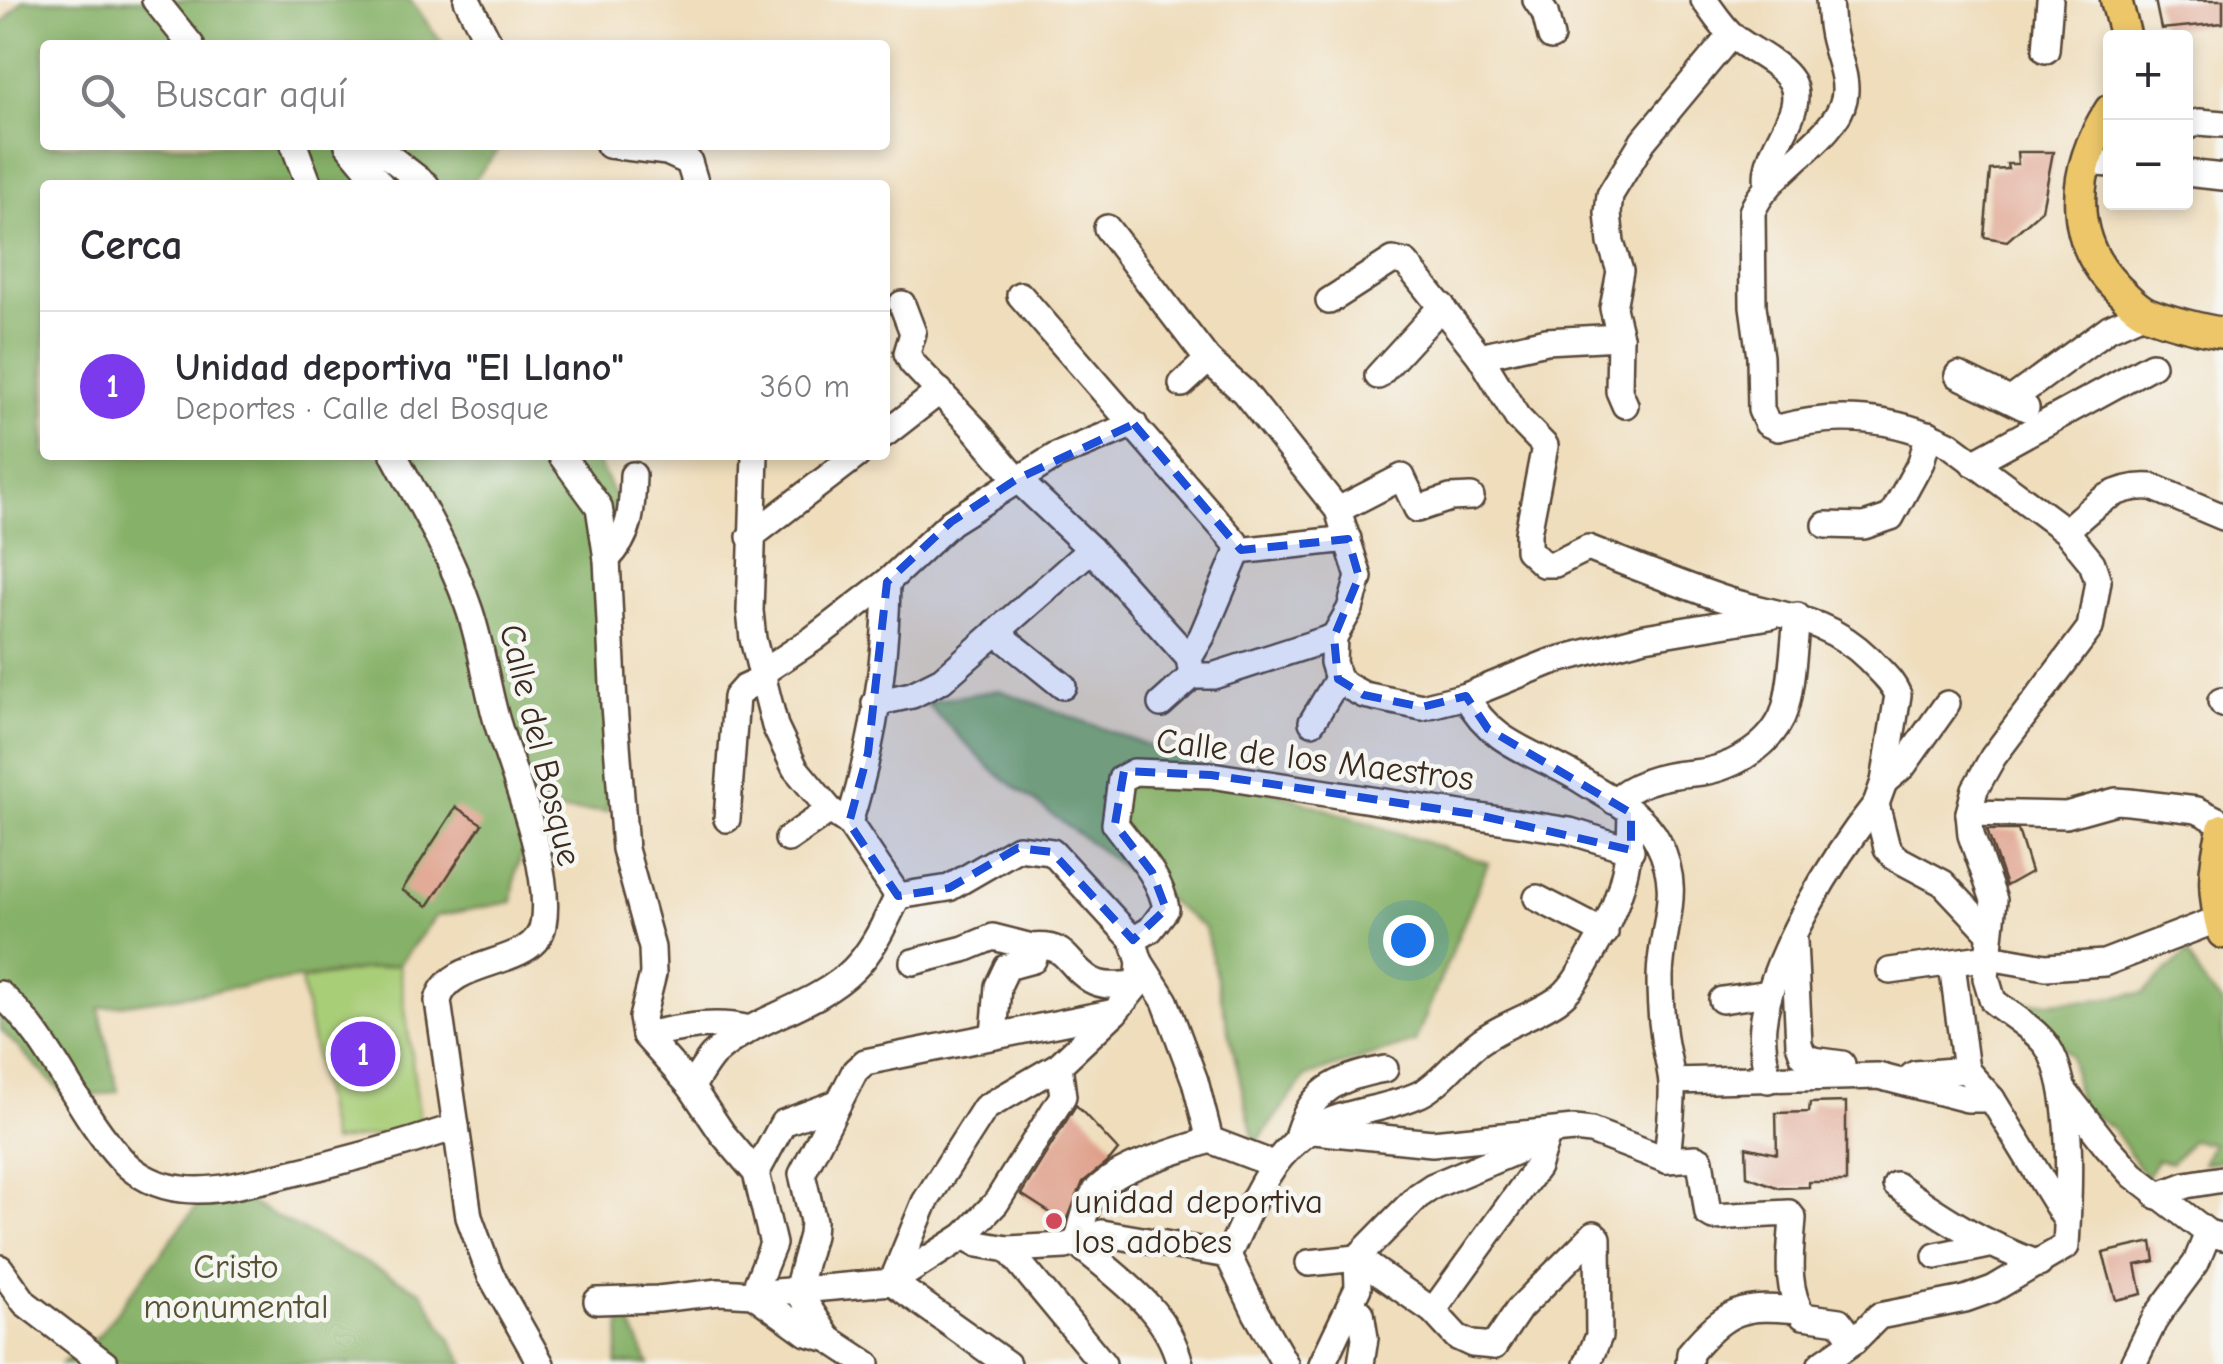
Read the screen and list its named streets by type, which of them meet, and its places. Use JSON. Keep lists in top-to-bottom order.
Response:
{
  "streets": {
    "street": ["Calle del Bosque", "Calle de los Maestros"]
  },
  "parks": ["Cristo monumental"],
  "places": ["unidad deportiva los adobes"],
  "page": {
    "map_buttons": ["+", "−"],
    "search": "Buscar aquí",
    "heading": "Cerca",
    "list": [
      {
        "mark": "1",
        "name": "Unidad deportiva \"El Llano\"",
        "note": "Deportes · Calle del Bosque",
        "value": "360 m"
      }
    ],
    "pins": "1"
  }
}
